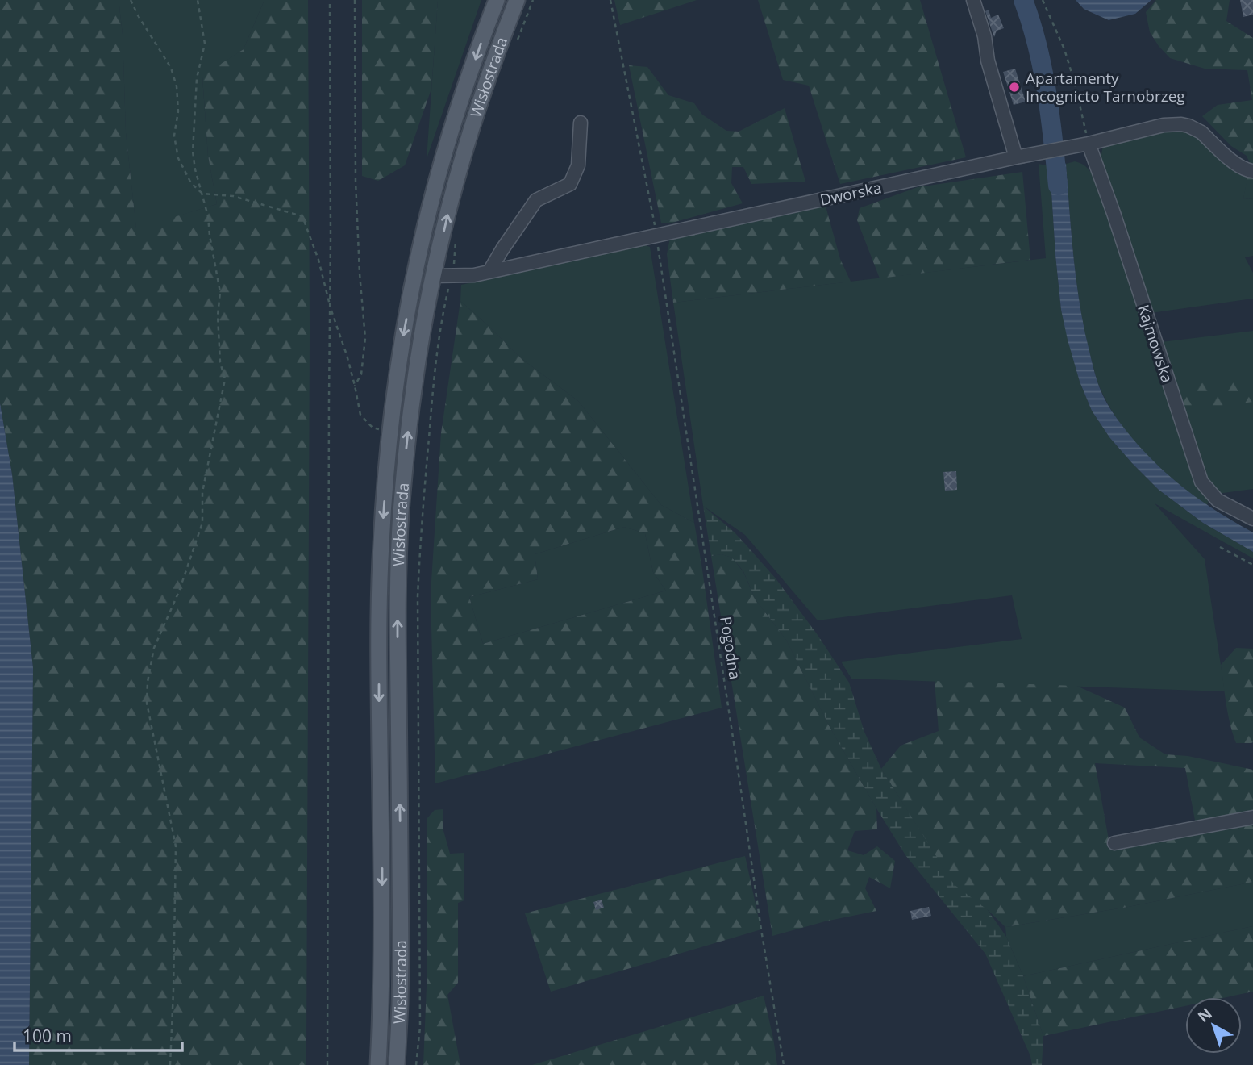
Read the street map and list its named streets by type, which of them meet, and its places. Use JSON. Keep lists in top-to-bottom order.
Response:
{
  "streets": {
    "main road": ["Wisłostrada"],
    "street": ["Dworska", "Kajmowska"],
    "path": ["Pogodna"]
  },
  "crossings": [
    ["Wisłostrada", "Dworska"],
    ["Dworska", "Kajmowska"],
    ["Dworska", "Pogodna"]
  ],
  "places": ["Apartamenty Incognicto Tarnobrzeg"],
  "scale_bar": "100 m",
  "north": "top left"
}
